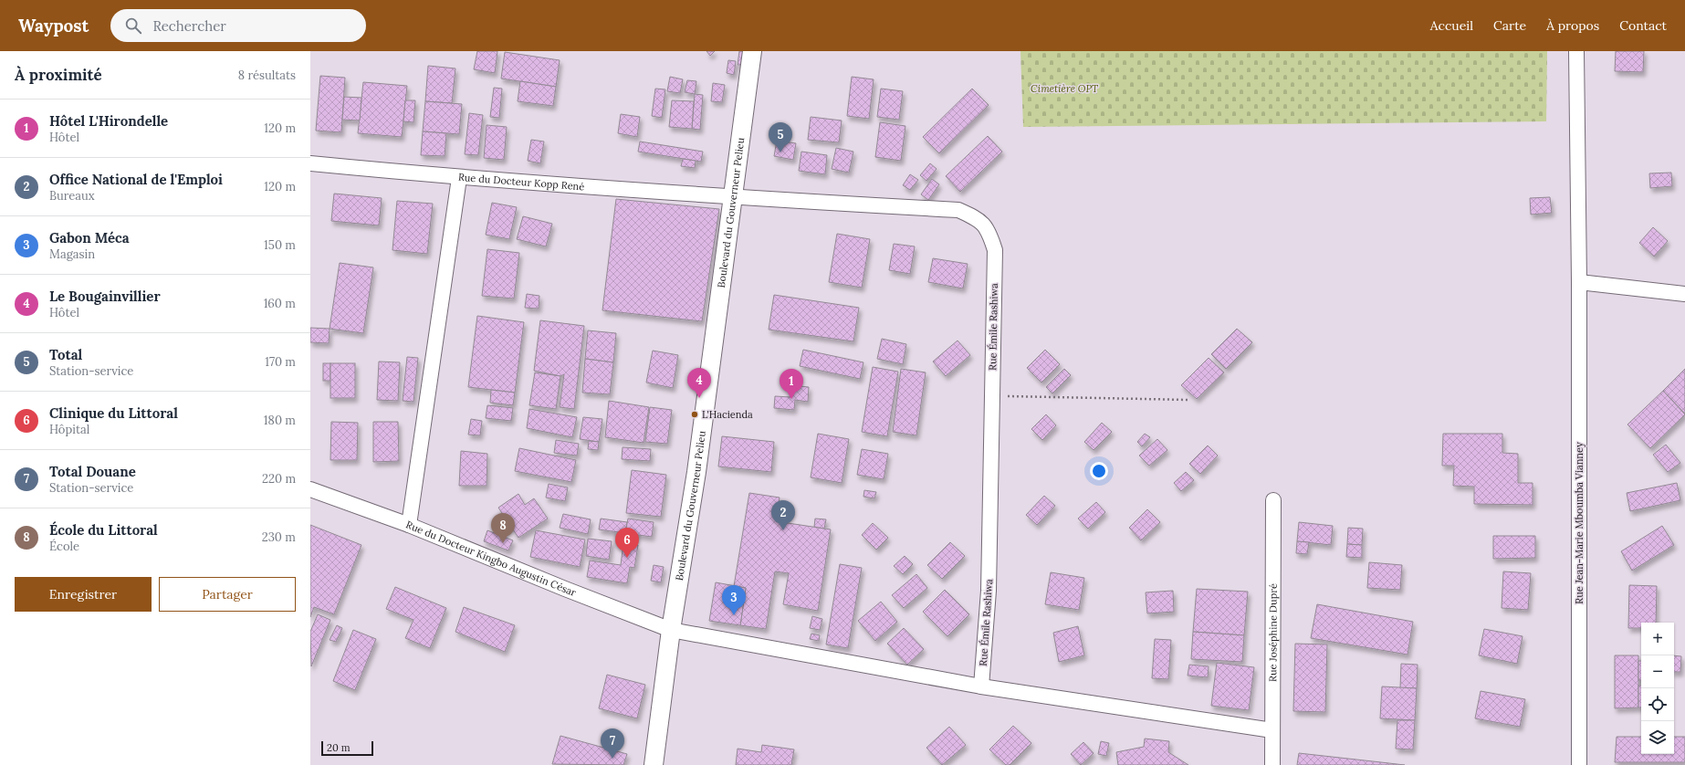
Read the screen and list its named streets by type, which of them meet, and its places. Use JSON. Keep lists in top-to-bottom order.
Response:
{
  "streets": {
    "street": [
      "Rue du Docteur Kopp René",
      "Boulevard du Gouverneur Pelieu",
      "Rue Émile Rashiwa",
      "Rue Jean-Marie Mboumba Vianney",
      "Rue du Docteur Kingbo Augustin César",
      "Rue Joséphine Dupré"
    ]
  },
  "crossings": [
    ["Rue du Docteur Kopp René", "Boulevard du Gouverneur Pelieu"],
    ["Rue du Docteur Kopp René", "Rue Émile Rashiwa"],
    ["Boulevard du Gouverneur Pelieu", "Rue Émile Rashiwa"],
    ["Boulevard du Gouverneur Pelieu", "Rue du Docteur Kingbo Augustin César"],
    ["Rue Émile Rashiwa", "Rue du Docteur Kingbo Augustin César"],
    ["Rue du Docteur Kingbo Augustin César", "Rue Joséphine Dupré"]
  ],
  "parks": ["Cimetière OPT"],
  "places": ["L'Hacienda"],
  "scale_bar": "20 m",
  "page": {
    "header": "Waypost",
    "search": "Rechercher",
    "nav": [
      "Accueil",
      "Carte",
      "À propos",
      "Contact"
    ],
    "heading": ["À proximité", "8 résultats"],
    "list": [
      {
        "mark": "1",
        "name": "Hôtel L'Hirondelle",
        "note": "Hôtel",
        "value": "120 m"
      },
      {
        "mark": "2",
        "name": "Office National de l'Emploi",
        "note": "Bureaux",
        "value": "120 m"
      },
      {
        "mark": "3",
        "name": "Gabon Méca",
        "note": "Magasin",
        "value": "150 m"
      },
      {
        "mark": "4",
        "name": "Le Bougainvillier",
        "note": "Hôtel",
        "value": "160 m"
      },
      {
        "mark": "5",
        "name": "Total",
        "note": "Station-service",
        "value": "170 m"
      },
      {
        "mark": "6",
        "name": "Clinique du Littoral",
        "note": "Hôpital",
        "value": "180 m"
      },
      {
        "mark": "7",
        "name": "Total Douane",
        "note": "Station-service",
        "value": "220 m"
      },
      {
        "mark": "8",
        "name": "École du Littoral",
        "note": "École",
        "value": "230 m"
      }
    ],
    "pins": [
      "5",
      "4",
      "1",
      "2",
      "8",
      "6",
      "3",
      "7"
    ],
    "buttons": ["Enregistrer", "Partager"],
    "map_buttons": ["+", "−"],
    "scale": "20 m"
  }
}
